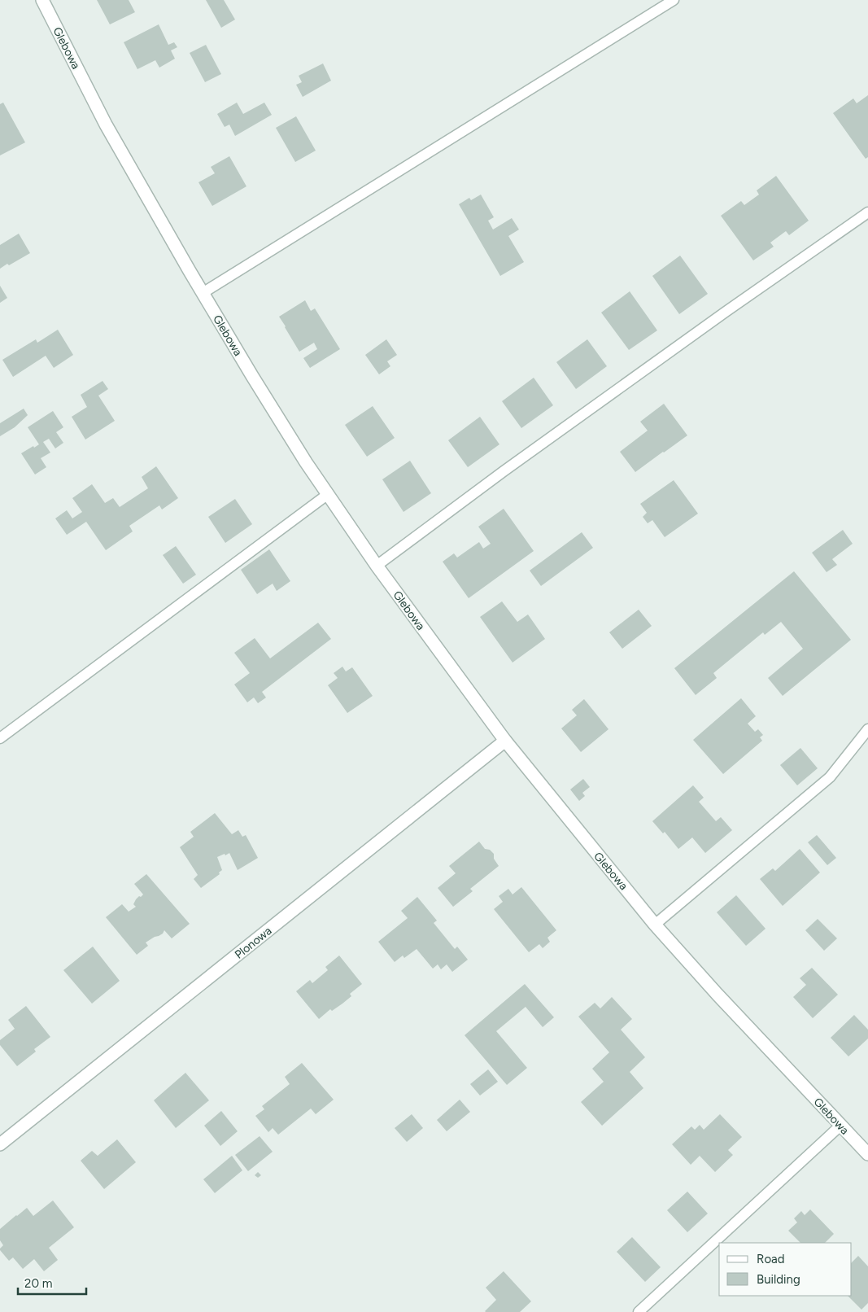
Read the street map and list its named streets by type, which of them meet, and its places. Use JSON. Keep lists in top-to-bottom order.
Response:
{
  "streets": {
    "street": ["Glebowa", "Plonowa"]
  },
  "crossings": [
    ["Glebowa", "Plonowa"]
  ],
  "legend": ["Road", "Building"],
  "scale_bar": "20 m"
}
